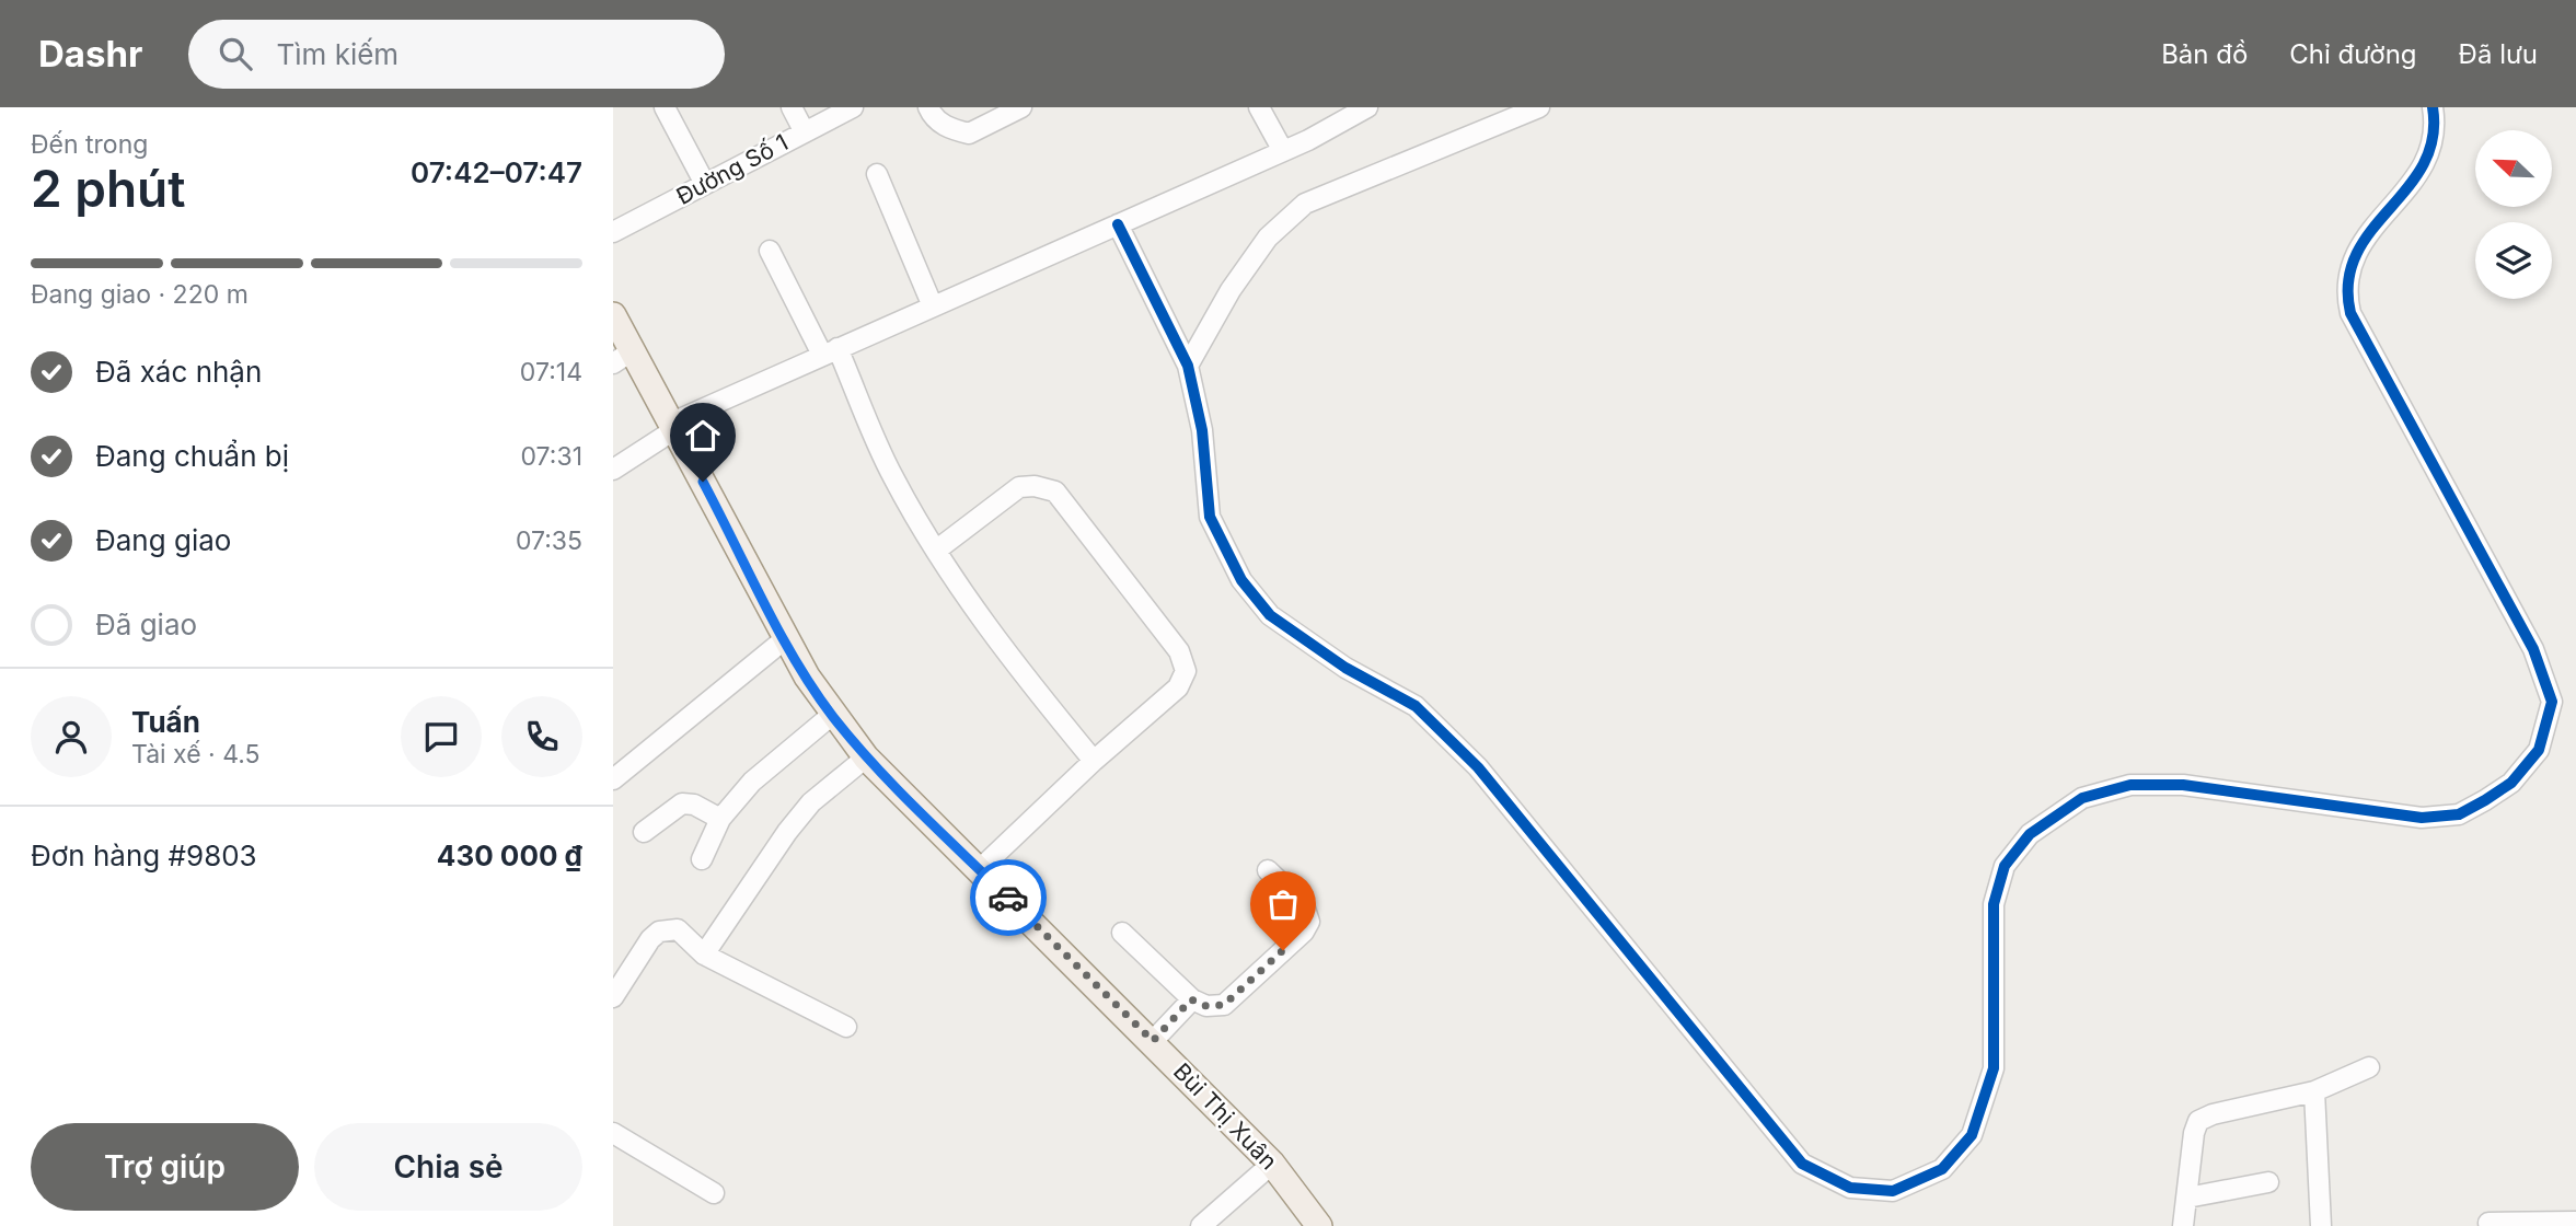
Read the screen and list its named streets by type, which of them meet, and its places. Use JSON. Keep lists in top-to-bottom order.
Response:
{
  "streets": {
    "main road": ["Bùi Thị Xuân"],
    "street": ["Đường Số 1"]
  },
  "north": "top left",
  "page": {
    "header": "Dashr",
    "search": "Tìm kiếm",
    "nav": ["Bản đồ", "Chỉ đường", "Đã lưu"],
    "heading": ["2 phút", "Đến trong", "07:42–07:47"],
    "panel": [
      "Tuấn",
      "Tài xế · 4.5",
      "Đơn hàng #9803",
      "430 000 ₫"
    ],
    "bar": "Đang giao · 220 m",
    "list": [
      ["Đã xác nhận", "07:14"],
      ["Đang chuẩn bị", "07:31"],
      ["Đang giao", "07:35"],
      "Đã giao"
    ],
    "buttons": ["Trợ giúp", "Chia sẻ"]
  }
}
